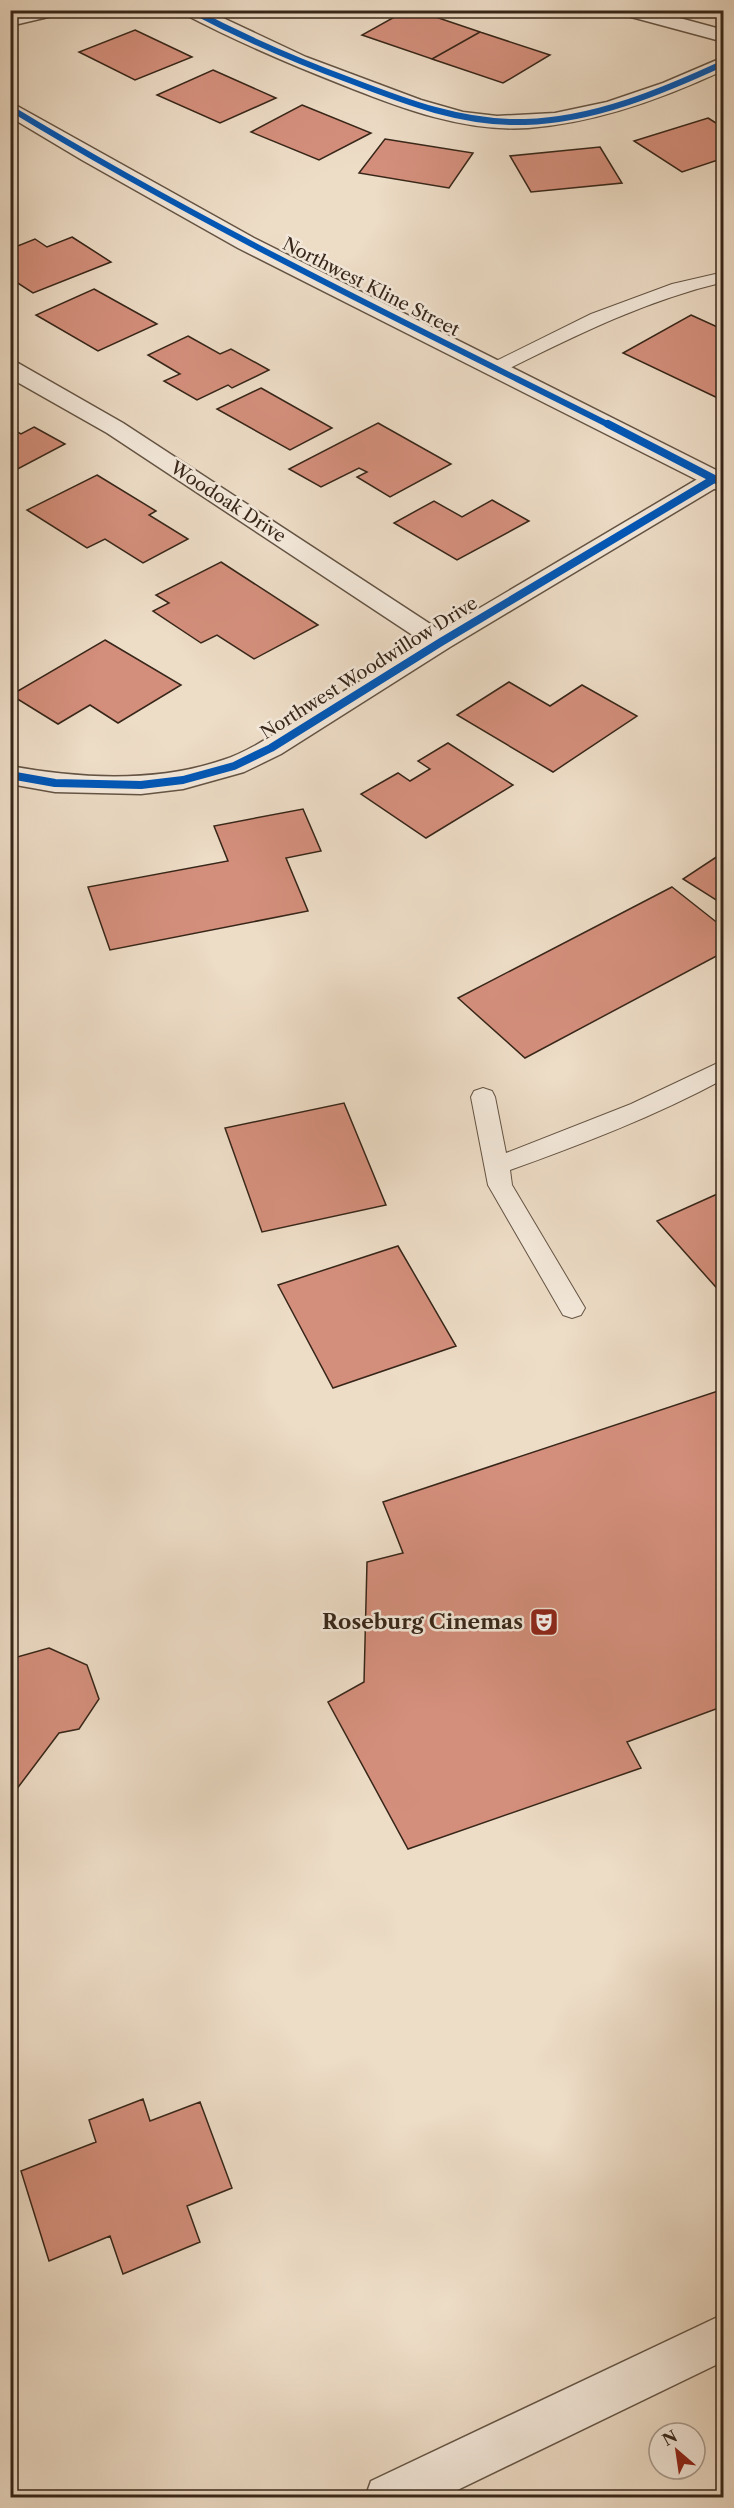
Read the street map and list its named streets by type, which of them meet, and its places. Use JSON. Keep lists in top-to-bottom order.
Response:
{
  "streets": {
    "street": ["Northwest Kline Street", "Woodoak Drive", "Northwest Woodwillow Drive"]
  },
  "crossings": [
    ["Northwest Kline Street", "Northwest Woodwillow Drive"],
    ["Woodoak Drive", "Northwest Woodwillow Drive"]
  ],
  "places": {
    "theatre": ["Roseburg Cinemas"]
  },
  "north": "top left"
}
